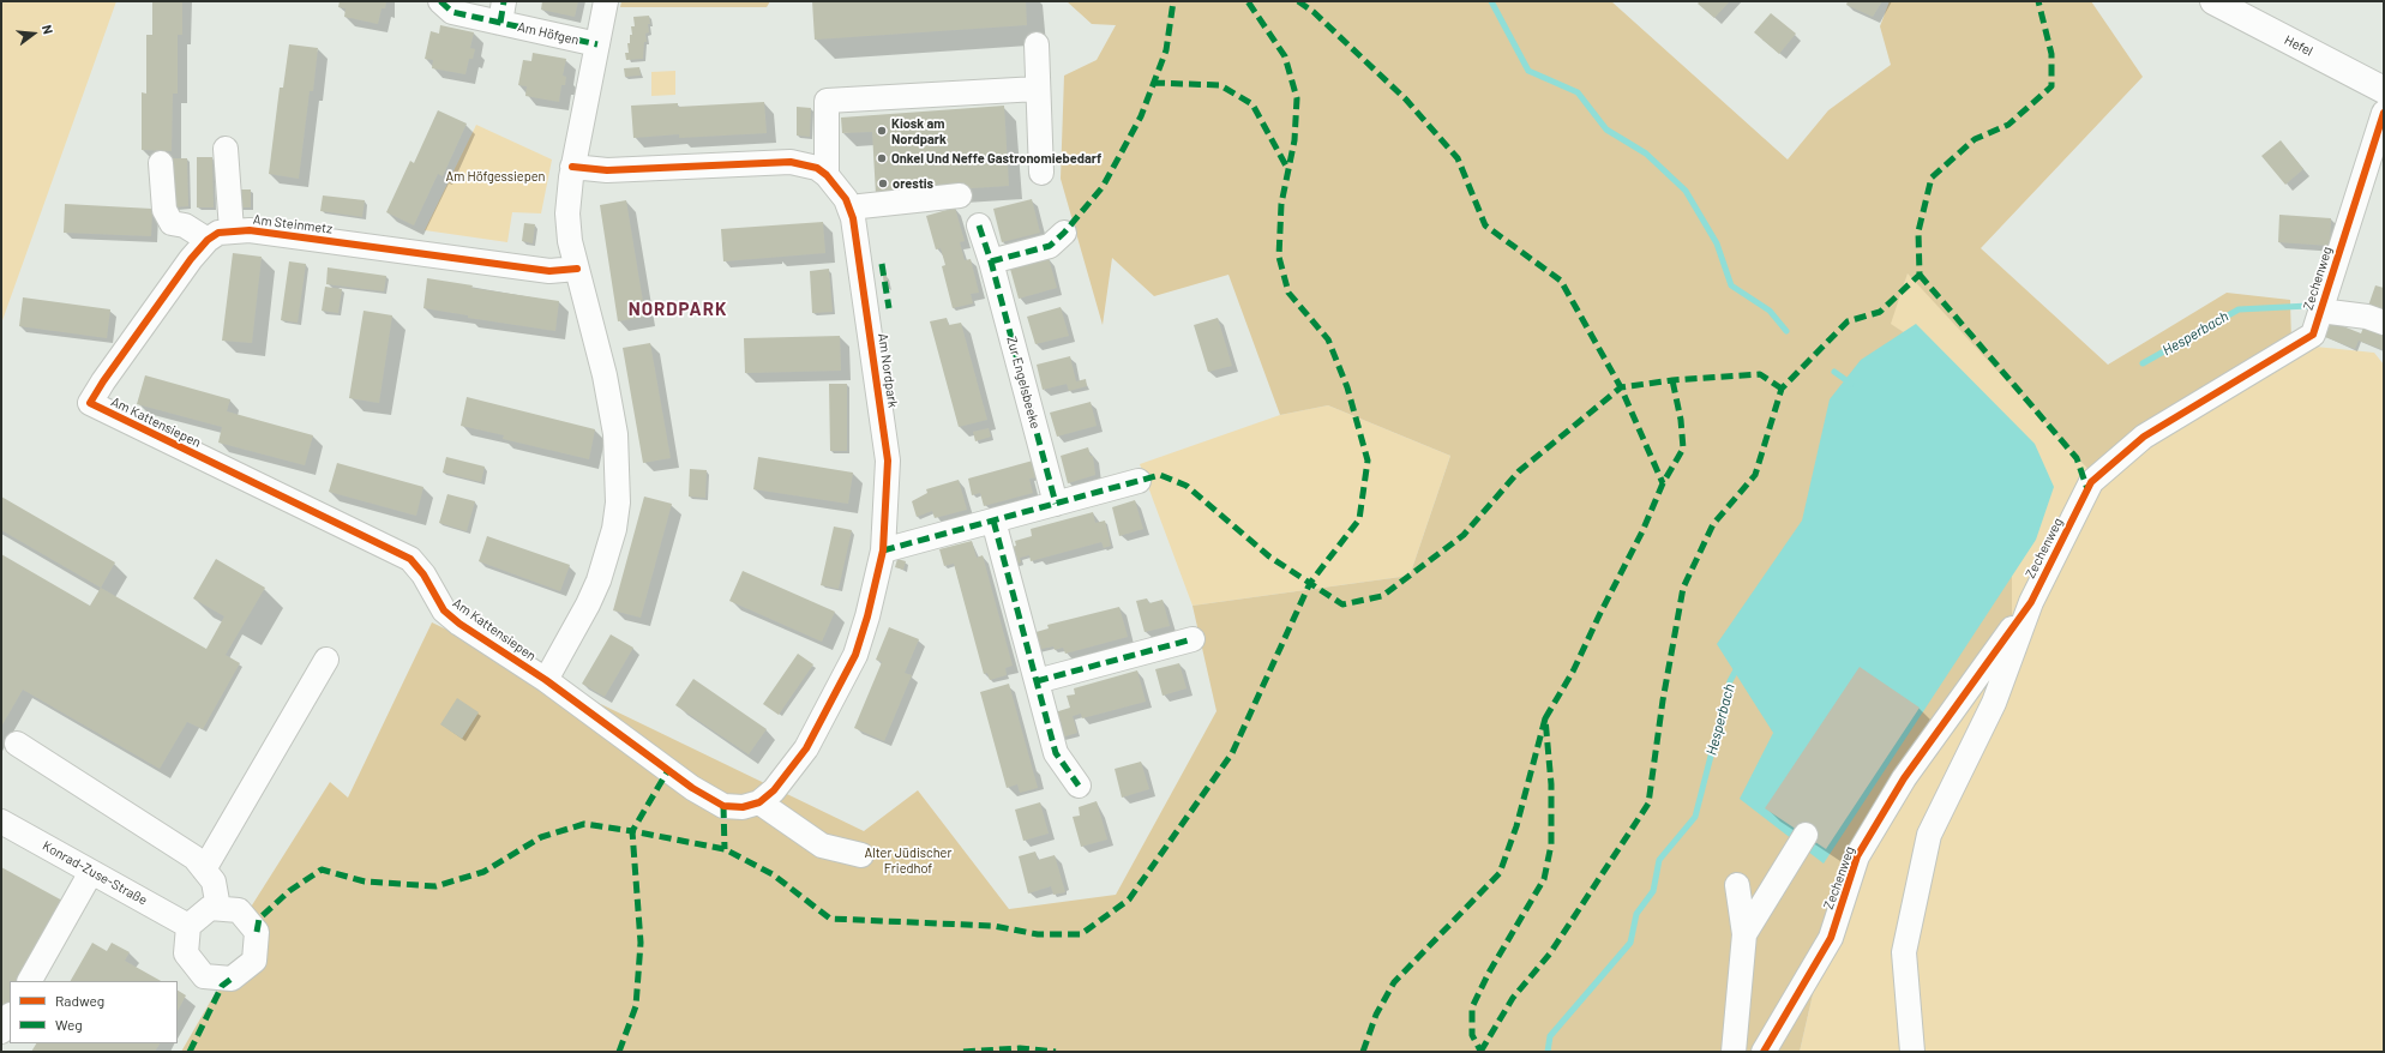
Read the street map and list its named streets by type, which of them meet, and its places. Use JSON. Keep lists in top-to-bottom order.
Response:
{
  "streets": {
    "main road": ["Hefel"],
    "street": [
      "Am Höfgen",
      "Am Steinmetz",
      "Zechenweg",
      "Am Nordpark",
      "Zur Engelsbeeke",
      "Am Kattensiepen",
      "Konrad-Zuse-Straße"
    ]
  },
  "crossings": [
    ["Am Steinmetz", "Am Kattensiepen"],
    ["Am Nordpark", "Am Kattensiepen"]
  ],
  "districts": ["NORDPARK"],
  "water": ["Hesperbach"],
  "parks": ["Am Höfgessiepen", "Alter Jüdischer Friedhof"],
  "places": ["Kiosk am Nordpark", "Onkel Und Neffe Gastronomiebedarf", "orestis"],
  "legend": ["Radweg", "Weg"],
  "north": "right"
}
